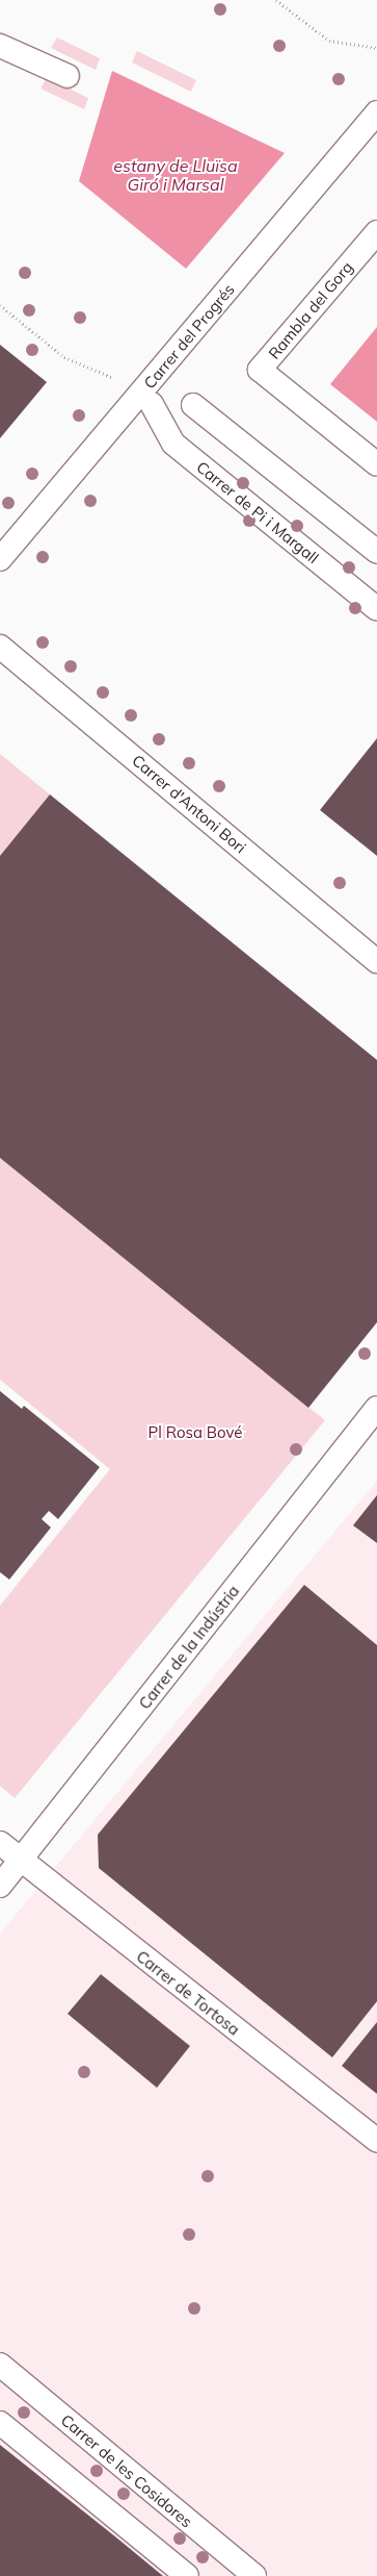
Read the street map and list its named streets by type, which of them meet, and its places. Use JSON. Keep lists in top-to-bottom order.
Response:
{
  "streets": {
    "street": [
      "Rambla del Gorg",
      "Carrer del Progrés",
      "Carrer de Pi i Margall",
      "Carrer d'Antoni Bori",
      "Carrer de la Indústria",
      "Carrer de Tortosa",
      "Carrer de les Cosidores"
    ]
  },
  "crossings": [
    ["Carrer de la Indústria", "Carrer de Tortosa"]
  ],
  "water": ["estany de Lluïsa Giró i Marsal"],
  "parks": ["Pl Rosa Bové"]
}
